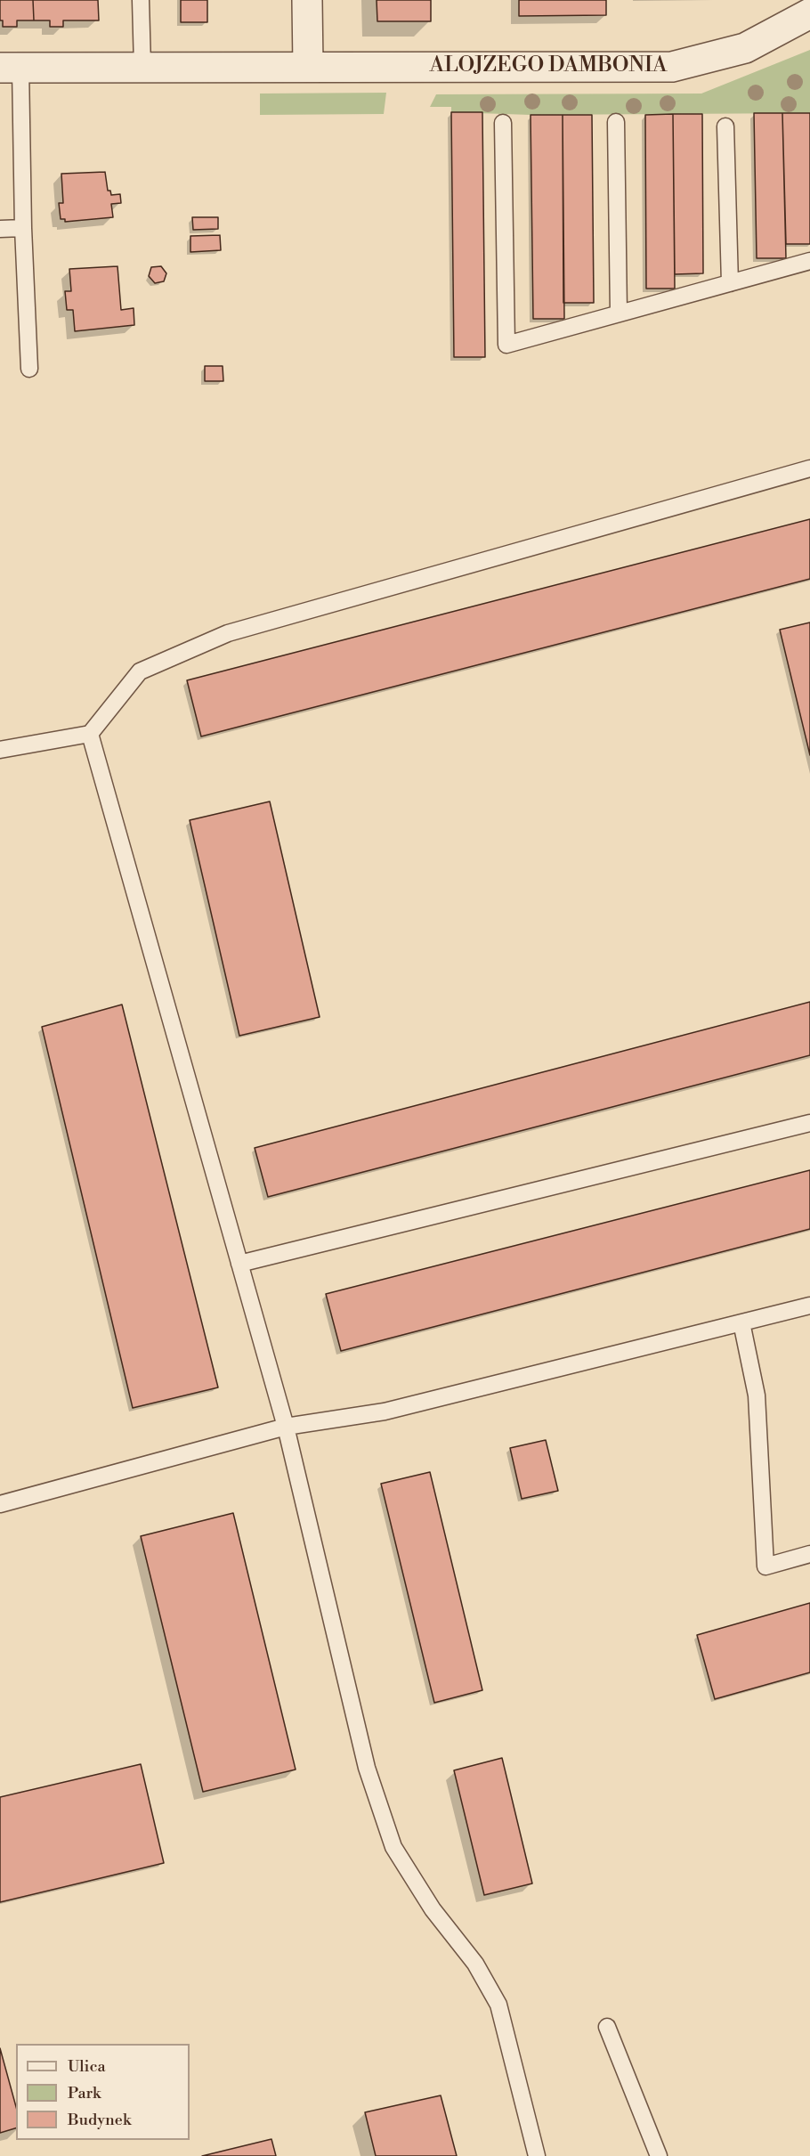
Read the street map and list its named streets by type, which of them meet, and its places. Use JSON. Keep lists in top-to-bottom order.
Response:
{
  "streets": {
    "street": ["ALOJZEGO DAMBONIA"]
  },
  "legend": ["Ulica", "Park", "Budynek"]
}
